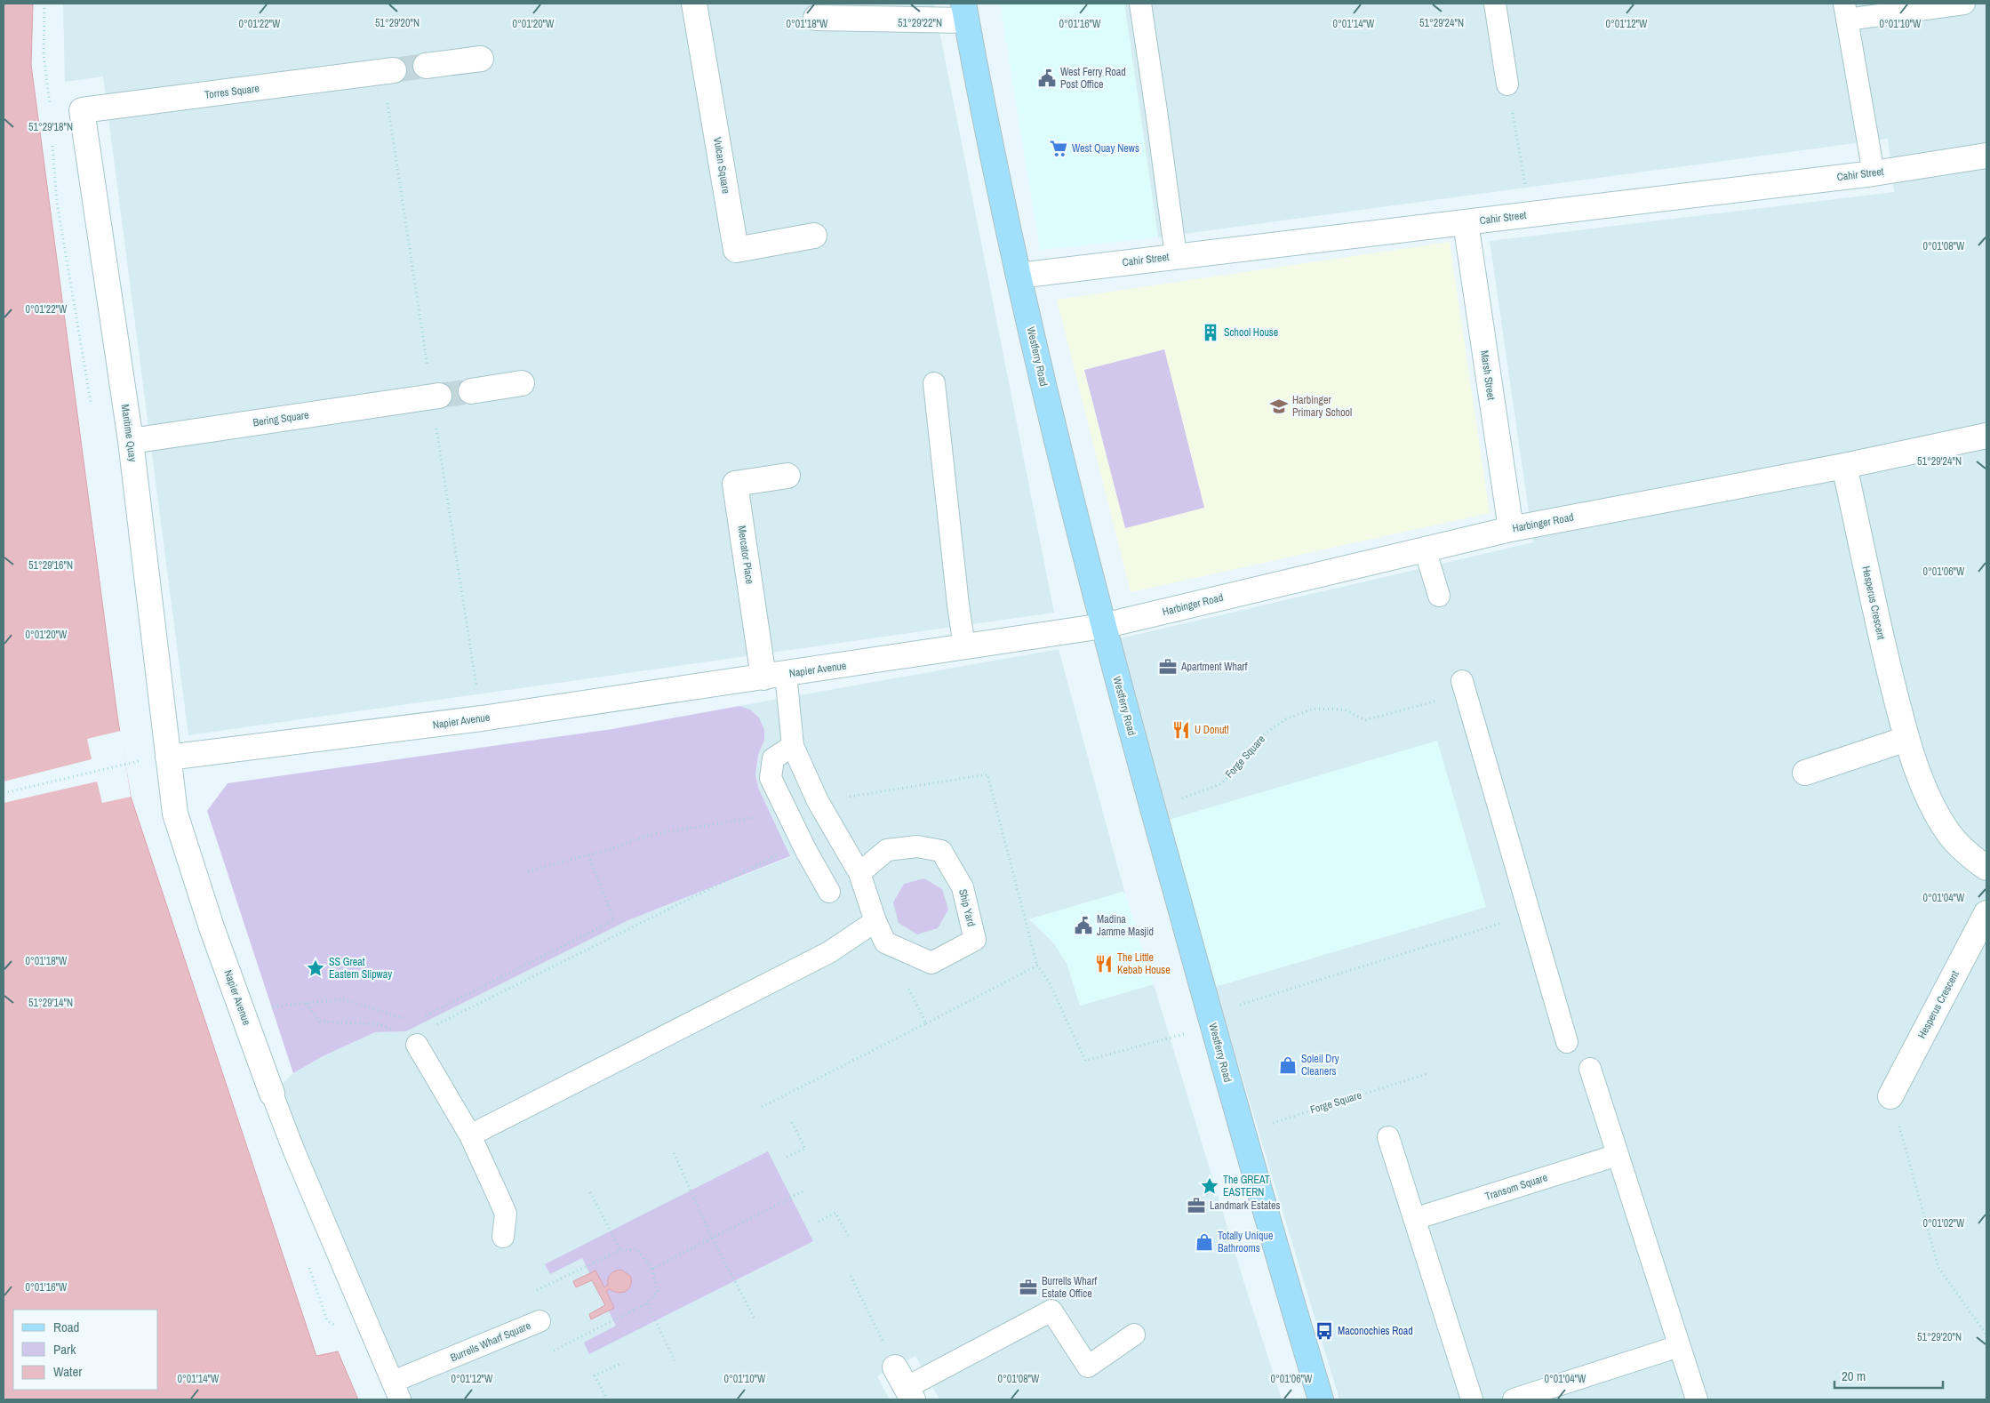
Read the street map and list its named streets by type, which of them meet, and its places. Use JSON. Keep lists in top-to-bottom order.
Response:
{
  "streets": {
    "main road": ["Westferry Road"],
    "street": [
      "Torres Square",
      "Vulcan Square",
      "Cahir Street",
      "Marsh Street",
      "Bering Square",
      "Maritime Quay",
      "Harbinger Road",
      "Mercator Place",
      "Hesperus Crescent",
      "Napier Avenue"
    ],
    "lane": ["Ship Yard", "Transom Square", "Burrells Wharf Square"],
    "path": ["Forge Square"]
  },
  "crossings": [
    ["Torres Square", "Maritime Quay"],
    ["Cahir Street", "Westferry Road"],
    ["Cahir Street", "Marsh Street"],
    ["Westferry Road", "Harbinger Road"],
    ["Westferry Road", "Napier Avenue"],
    ["Westferry Road", "Forge Square"],
    ["Marsh Street", "Harbinger Road"],
    ["Bering Square", "Maritime Quay"],
    ["Maritime Quay", "Napier Avenue"],
    ["Harbinger Road", "Hesperus Crescent"],
    ["Harbinger Road", "Napier Avenue"],
    ["Mercator Place", "Napier Avenue"]
  ],
  "places": {
    "public building": ["West Ferry Road Post Office", "Madina Jamme Masjid"],
    "supermarket": ["West Quay News"],
    "building": ["School House"],
    "school or university": ["Harbinger Primary School"],
    "office": ["Apartment Wharf", "Landmark Estates", "Burrells Wharf Estate Office"],
    "restaurant": ["U Donut!", "The Little Kebab House"],
    "place": ["SS Great Eastern Slipway", "The GREAT EASTERN"],
    "shop": ["Soleil Dry Cleaners", "Totally Unique Bathrooms"],
    "bus stop": ["Maconochies Road"]
  },
  "legend": ["Road", "Park", "Water"],
  "scale_bar": "20 m",
  "coordinates": [
    "51°29'20\"N",
    "51°29'22\"N",
    "51°29'24\"N",
    "0°01'22\"W",
    "0°01'20\"W",
    "0°01'18\"W",
    "0°01'16\"W",
    "0°01'14\"W",
    "0°01'12\"W",
    "0°01'10\"W",
    "51°29'18\"N",
    "0°01'08\"W",
    "51°29'16\"N",
    "0°01'06\"W",
    "0°01'04\"W",
    "51°29'14\"N",
    "0°01'02\"W"
  ]
}
